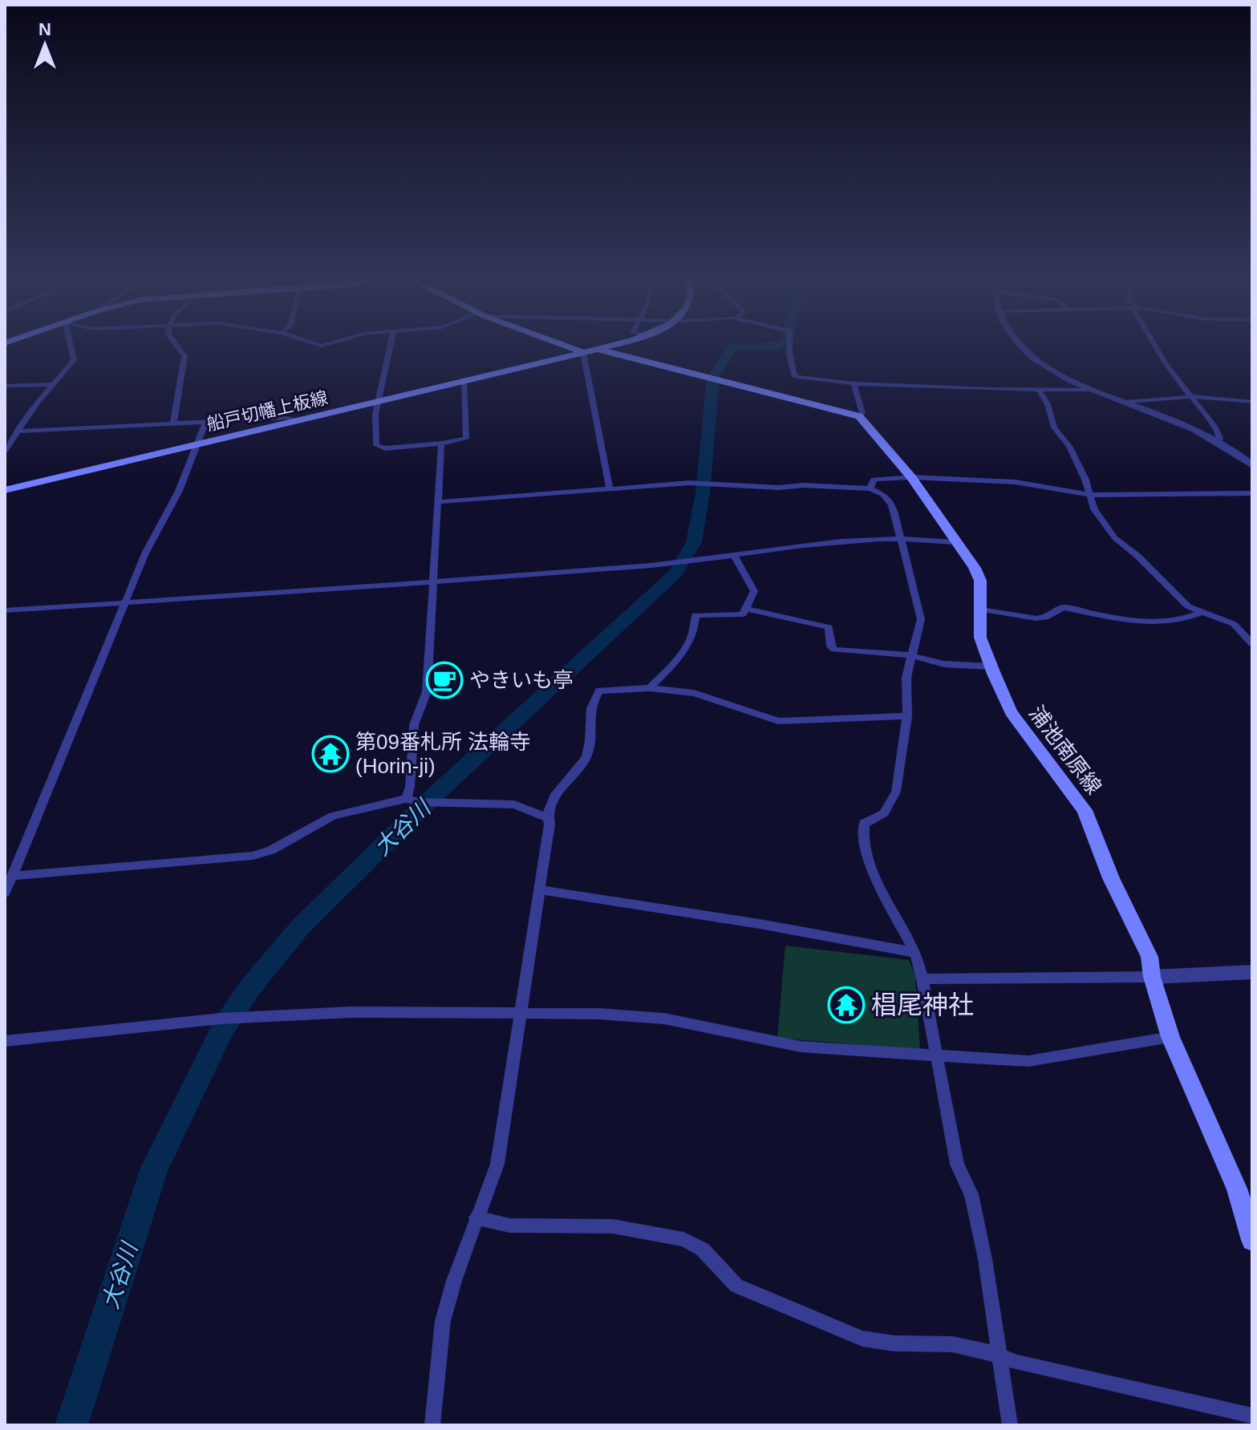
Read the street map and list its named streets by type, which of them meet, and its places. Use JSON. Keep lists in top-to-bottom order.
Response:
{
  "streets": {
    "main road": ["船戸切幡上板線", "浦池南原線"]
  },
  "water": ["大谷川"],
  "places": {
    "cafe": ["やきいも亭"],
    "temple": ["第09番札所 法輪寺 (Horin-ji)", "椙尾神社"]
  },
  "north": "top"
}
